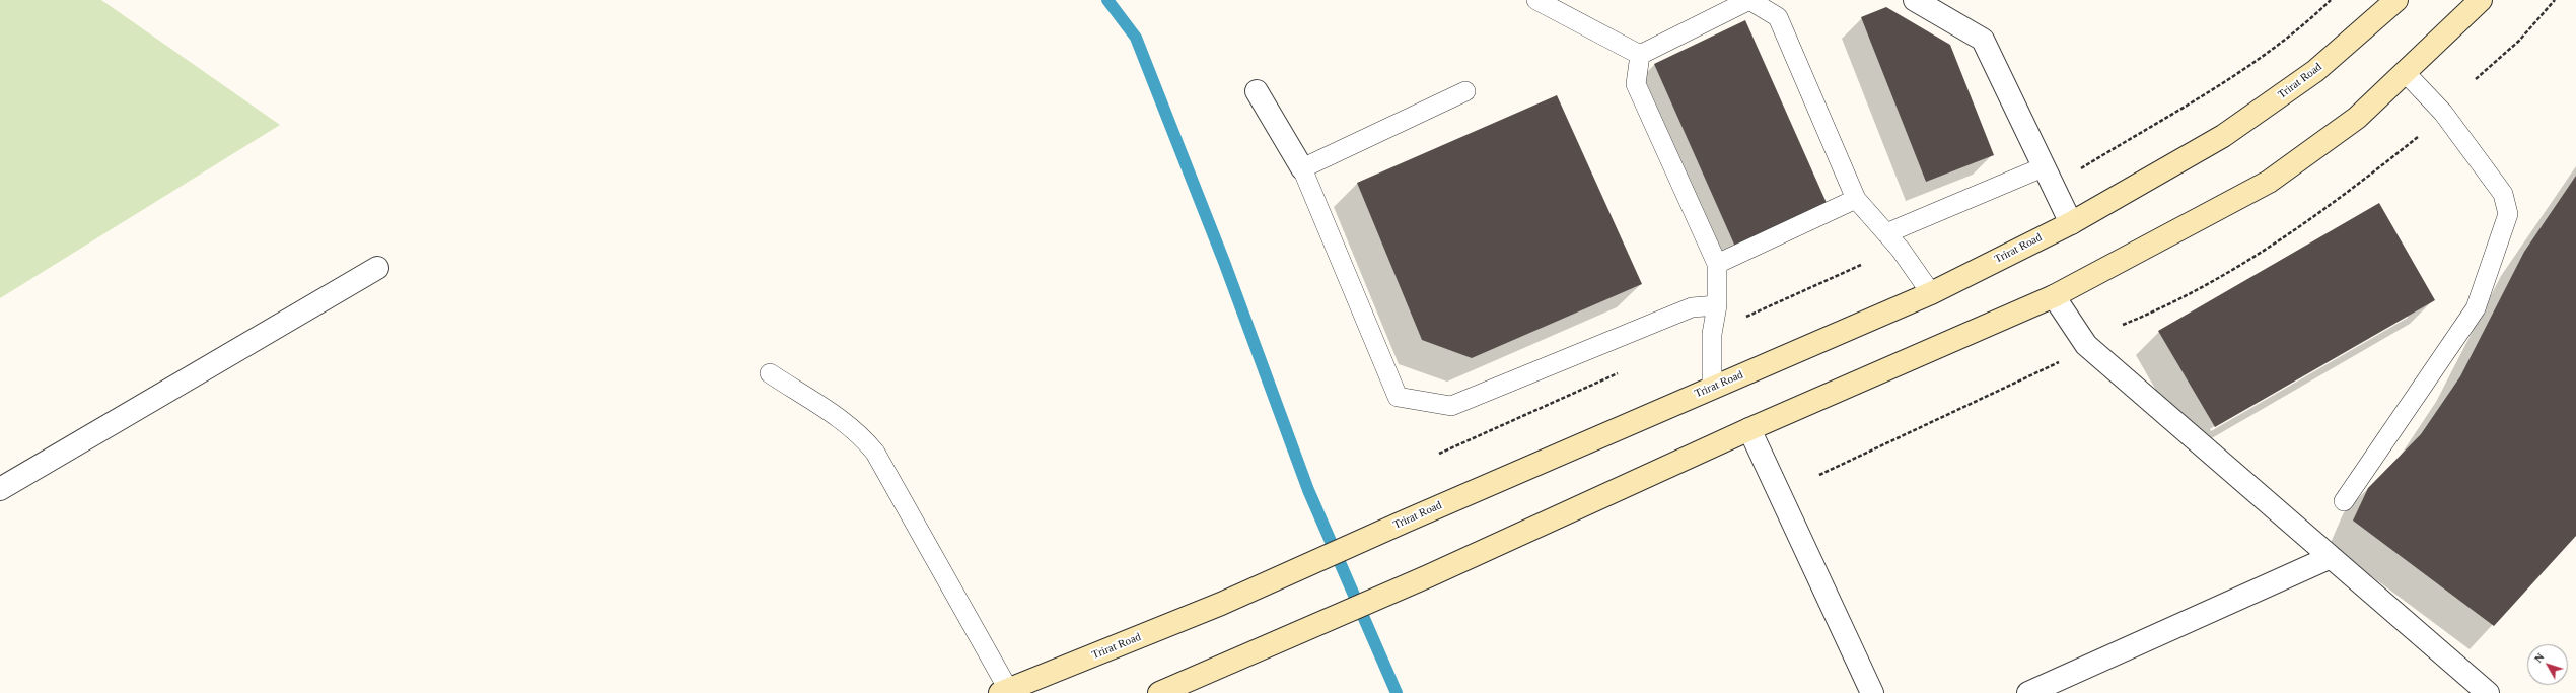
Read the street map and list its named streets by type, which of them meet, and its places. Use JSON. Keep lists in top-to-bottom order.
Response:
{
  "streets": {
    "main road": ["Trirat Road"]
  },
  "north": "top left"
}
